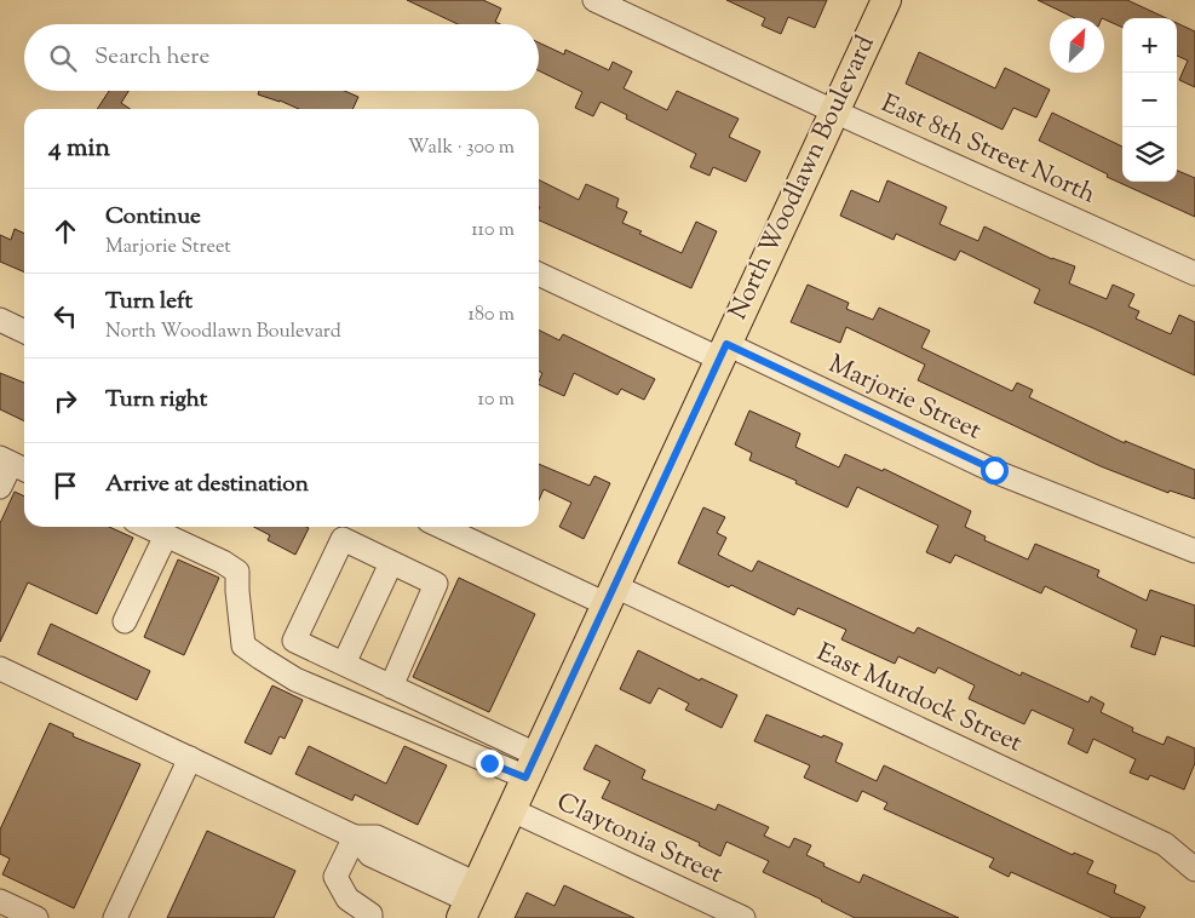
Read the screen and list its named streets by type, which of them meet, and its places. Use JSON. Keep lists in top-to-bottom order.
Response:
{
  "streets": {
    "main road": ["North Woodlawn Boulevard"],
    "street": [
      "East 8th Street North",
      "Marjorie Street",
      "East Murdock Street",
      "Claytonia Street"
    ]
  },
  "crossings": [
    ["East 8th Street North", "North Woodlawn Boulevard"],
    ["North Woodlawn Boulevard", "Marjorie Street"],
    ["North Woodlawn Boulevard", "East Murdock Street"],
    ["North Woodlawn Boulevard", "Claytonia Street"]
  ],
  "north": "top right",
  "page": {
    "map_buttons": ["+", "−"],
    "search": "Search here",
    "heading": ["4 min", "Walk · 300 m"],
    "list": [
      ["Continue", "Marjorie Street", "110 m"],
      ["Turn left", "North Woodlawn Boulevard", "180 m"],
      ["Turn right", "10 m"],
      "Arrive at destination"
    ]
  }
}
